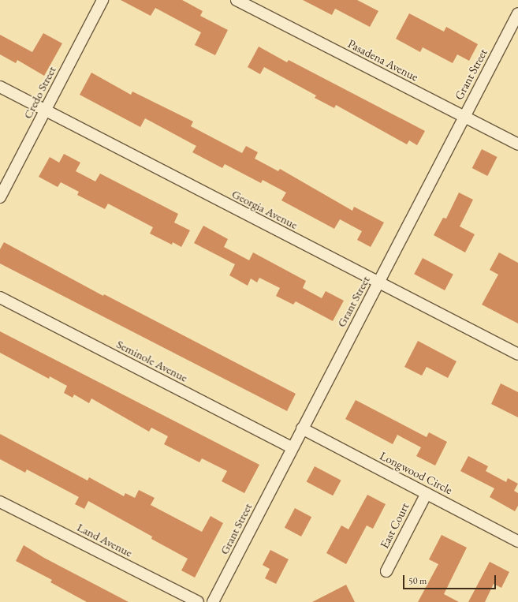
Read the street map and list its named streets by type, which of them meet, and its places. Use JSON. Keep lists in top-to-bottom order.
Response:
{
  "streets": {
    "street": [
      "Pasadena Avenue",
      "Grant Street",
      "Credo Street",
      "Georgia Avenue",
      "Seminole Avenue",
      "Longwood Circle",
      "East Court",
      "Land Avenue"
    ]
  },
  "crossings": [
    ["Pasadena Avenue", "Grant Street"],
    ["Grant Street", "Georgia Avenue"],
    ["Grant Street", "Seminole Avenue"],
    ["Grant Street", "Longwood Circle"],
    ["Credo Street", "Georgia Avenue"],
    ["Longwood Circle", "East Court"]
  ],
  "scale_bar": "50 m"
}
